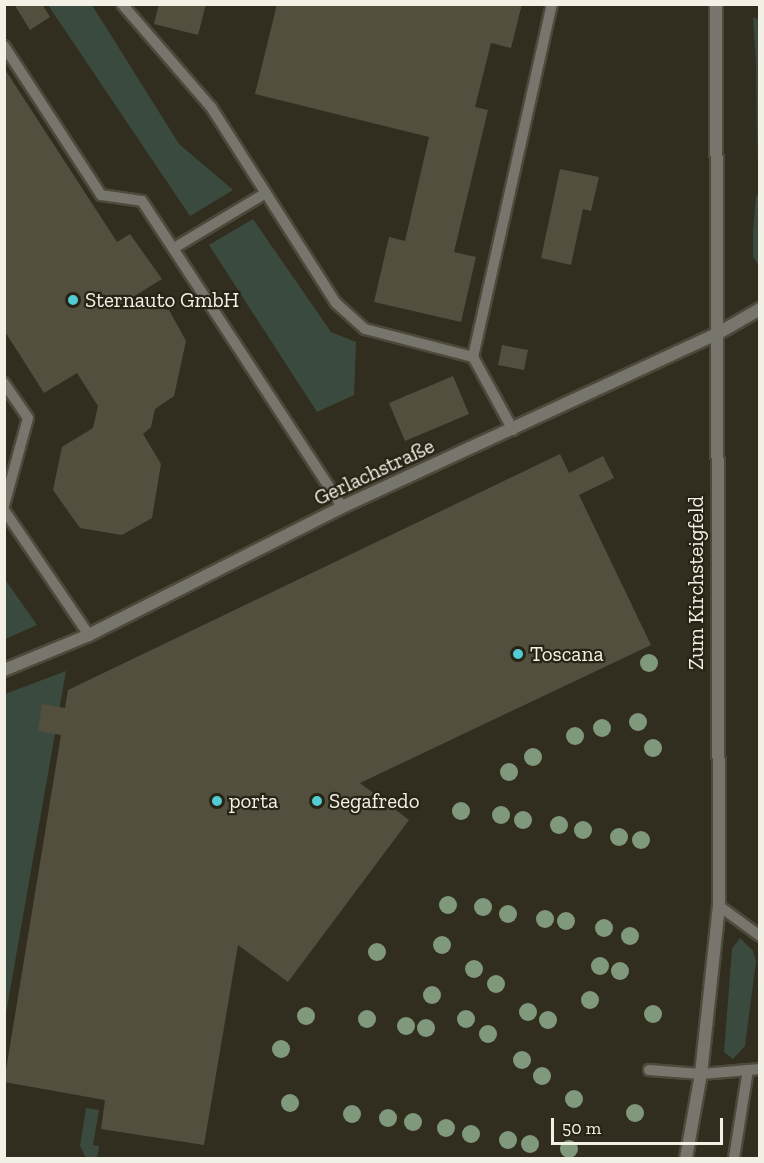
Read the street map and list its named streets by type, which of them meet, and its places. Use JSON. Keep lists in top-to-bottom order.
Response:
{
  "streets": {
    "street": ["Gerlachstraße", "Zum Kirchsteigfeld"]
  },
  "crossings": [
    ["Gerlachstraße", "Zum Kirchsteigfeld"]
  ],
  "places": [
    "Sternauto GmbH",
    "Toscana",
    "porta",
    "Segafredo"
  ],
  "scale_bar": "50 m"
}
